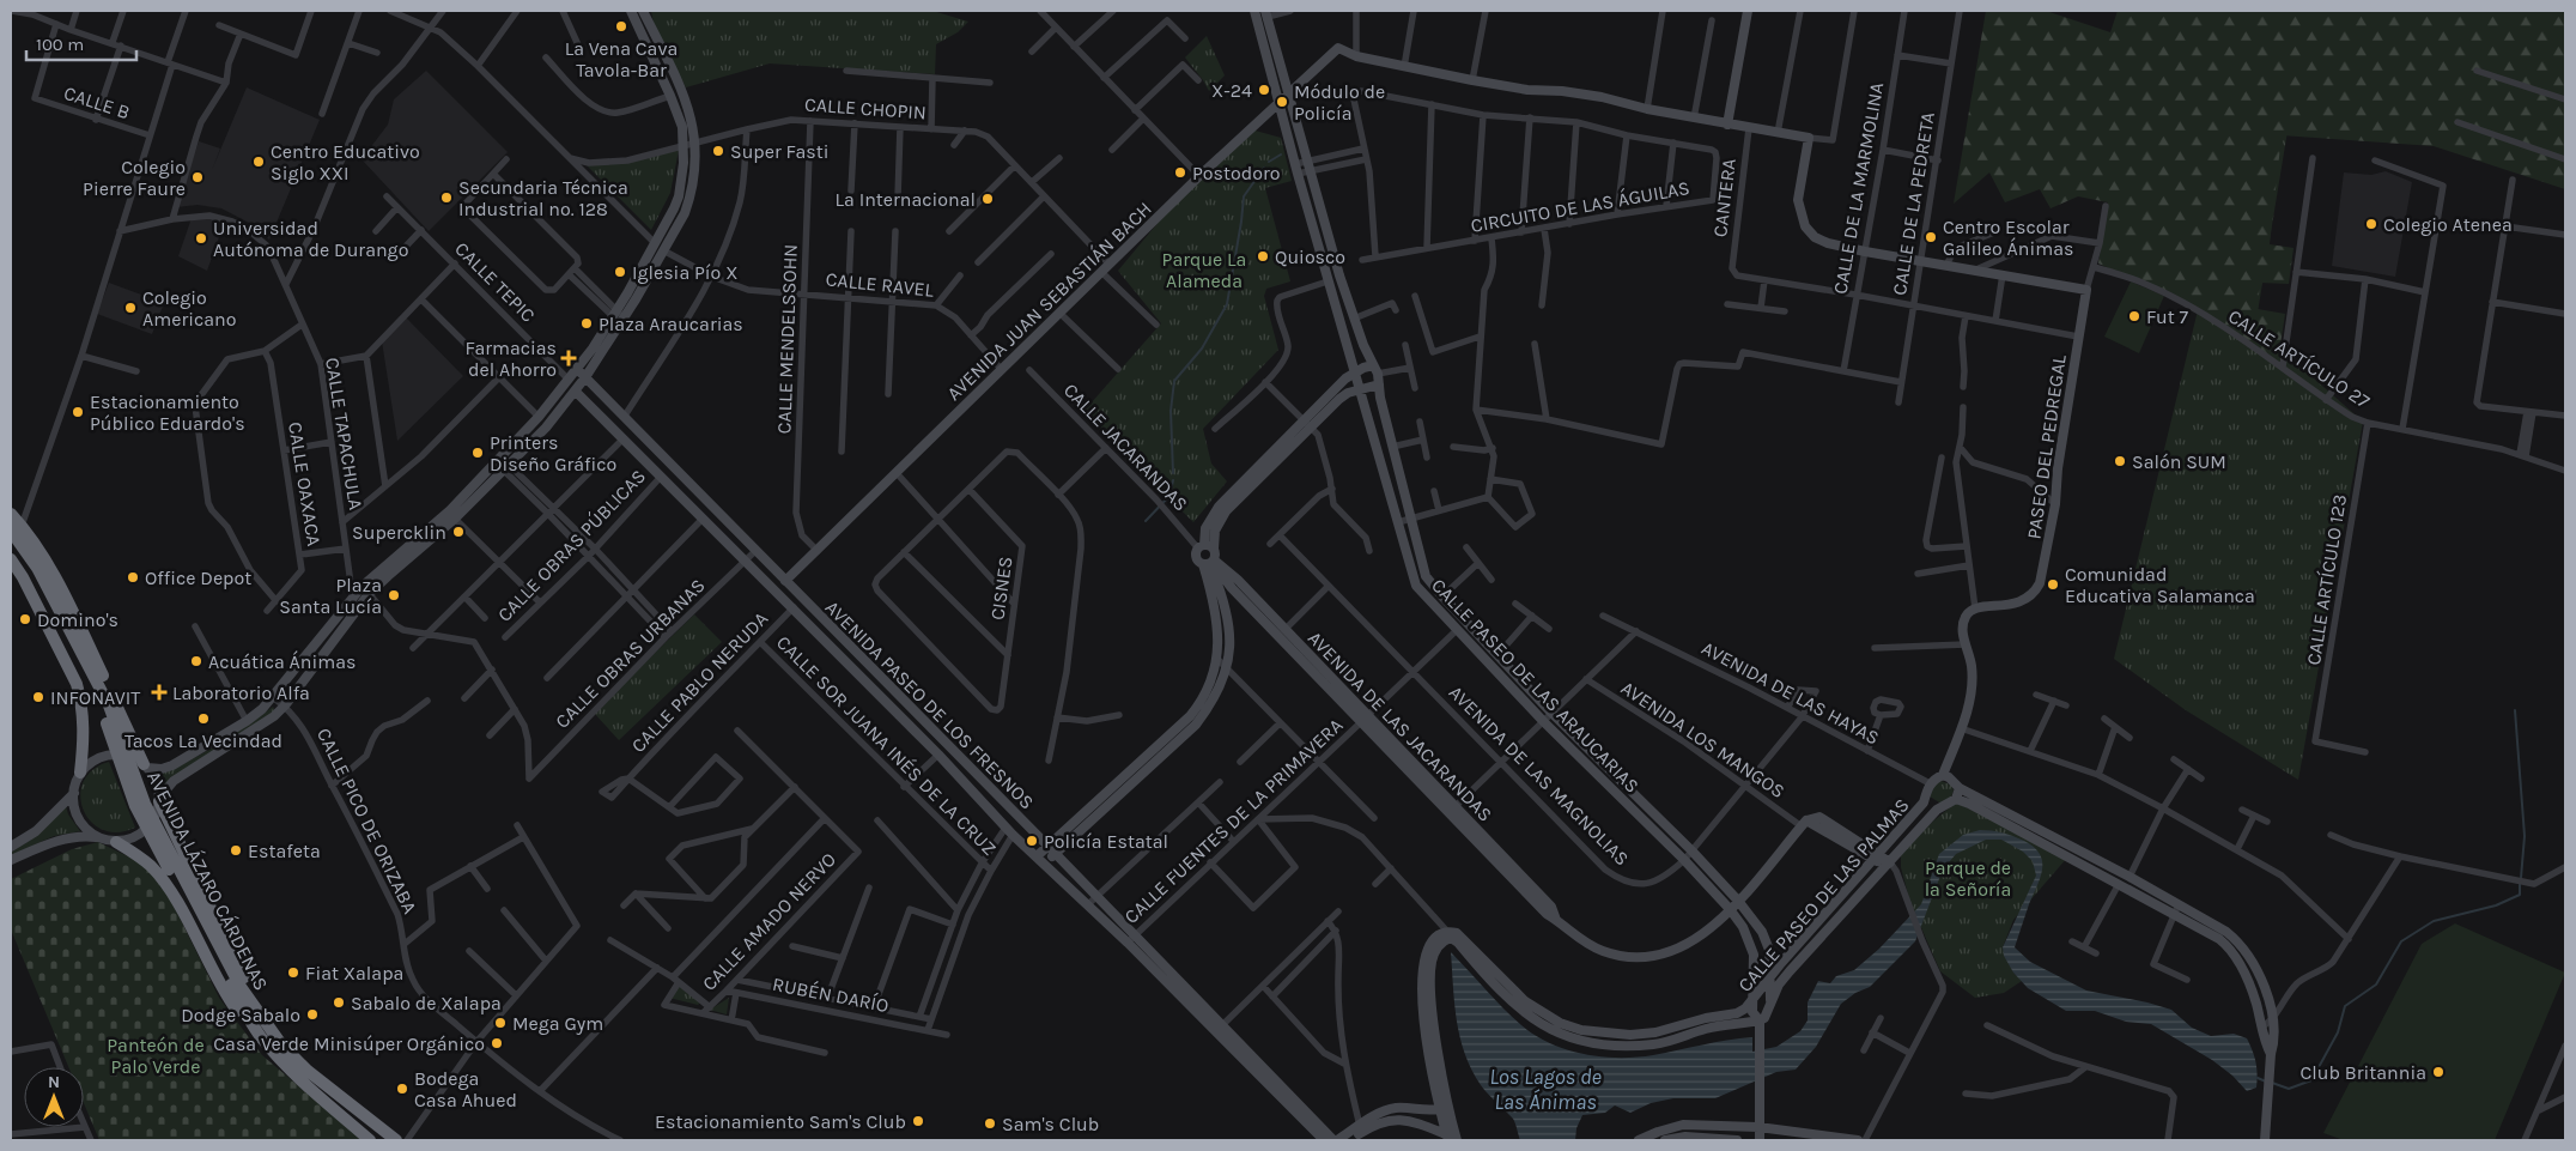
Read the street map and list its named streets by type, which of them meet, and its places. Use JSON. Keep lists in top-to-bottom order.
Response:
{
  "streets": {
    "highway": ["AVENIDA LÁZARO CÁRDENAS"],
    "street": [
      "CALLE B",
      "CALLE CHOPIN",
      "CALLE DE LA MARMOLINA",
      "CANTERA",
      "CALLE DE LA PEDRETA",
      "CIRCUITO DE LAS ÁGUILAS",
      "CALLE TEPIC",
      "CALLE RAVEL",
      "AVENIDA JUAN SEBASTIÁN BACH",
      "CALLE MENDELSSOHN",
      "CALLE ARTÍCULO 27",
      "CALLE TAPACHULA",
      "CALLE JACARANDAS",
      "PASEO DEL PEDREGAL",
      "CALLE OAXACA",
      "CALLE OBRAS PÚBLICAS",
      "CALLE ARTÍCULO 123",
      "CISNES",
      "CALLE OBRAS URBANAS",
      "CALLE PABLO NERUDA",
      "CALLE PASEO DE LAS ARAUCARIAS",
      "AVENIDA DE LAS HAYAS",
      "AVENIDA PASEO DE LOS FRESNOS",
      "AVENIDA DE LAS JACARANDAS",
      "AVENIDA LOS MANGOS",
      "CALLE SOR JUANA INÉS DE LA CRUZ",
      "AVENIDA DE LAS MAGNOLIAS",
      "CALLE PICO DE ORIZABA",
      "CALLE FUENTES DE LA PRIMAVERA",
      "CALLE PASEO DE LAS PALMAS",
      "CALLE AMADO NERVO",
      "RUBÉN DARÍO"
    ]
  },
  "crossings": [
    ["CALLE CHOPIN", "AVENIDA JUAN SEBASTIÁN BACH"],
    ["CALLE CHOPIN", "CALLE MENDELSSOHN"],
    ["CALLE RAVEL", "AVENIDA JUAN SEBASTIÁN BACH"],
    ["CALLE RAVEL", "CALLE MENDELSSOHN"],
    ["AVENIDA JUAN SEBASTIÁN BACH", "CALLE MENDELSSOHN"],
    ["AVENIDA JUAN SEBASTIÁN BACH", "CALLE PASEO DE LAS ARAUCARIAS"],
    ["AVENIDA JUAN SEBASTIÁN BACH", "AVENIDA PASEO DE LOS FRESNOS"],
    ["CALLE ARTÍCULO 27", "PASEO DEL PEDREGAL"],
    ["CALLE ARTÍCULO 27", "CALLE ARTÍCULO 123"],
    ["CALLE OBRAS PÚBLICAS", "AVENIDA PASEO DE LOS FRESNOS"],
    ["CALLE OBRAS URBANAS", "AVENIDA PASEO DE LOS FRESNOS"],
    ["CALLE PABLO NERUDA", "AVENIDA PASEO DE LOS FRESNOS"],
    ["CALLE PABLO NERUDA", "CALLE SOR JUANA INÉS DE LA CRUZ"],
    ["CALLE PASEO DE LAS ARAUCARIAS", "AVENIDA DE LAS JACARANDAS"],
    ["CALLE PASEO DE LAS ARAUCARIAS", "AVENIDA DE LAS MAGNOLIAS"],
    ["CALLE PASEO DE LAS ARAUCARIAS", "CALLE FUENTES DE LA PRIMAVERA"],
    ["CALLE PASEO DE LAS ARAUCARIAS", "CALLE PASEO DE LAS PALMAS"],
    ["AVENIDA DE LAS HAYAS", "AVENIDA DE LAS MAGNOLIAS"],
    ["AVENIDA DE LAS HAYAS", "CALLE PASEO DE LAS PALMAS"],
    ["AVENIDA PASEO DE LOS FRESNOS", "CALLE FUENTES DE LA PRIMAVERA"],
    ["AVENIDA DE LAS JACARANDAS", "AVENIDA LOS MANGOS"],
    ["AVENIDA DE LAS JACARANDAS", "CALLE FUENTES DE LA PRIMAVERA"],
    ["AVENIDA LOS MANGOS", "AVENIDA DE LAS MAGNOLIAS"],
    ["AVENIDA LOS MANGOS", "CALLE PASEO DE LAS PALMAS"],
    ["AVENIDA DE LAS MAGNOLIAS", "CALLE FUENTES DE LA PRIMAVERA"],
    ["CALLE AMADO NERVO", "RUBÉN DARÍO"]
  ],
  "water": ["Los Lagos de Las Ánimas"],
  "parks": ["Parque La Alameda", "Parque de la Señoría", "Panteón de Palo Verde"],
  "places": {
    "other": [
      "La Vena Cava Tavola-Bar",
      "X-24",
      "Módulo de Policía",
      "Super Fasti",
      "Centro Educativo Siglo XXI",
      "Postodoro",
      "Colegio Pierre Faure",
      "Secundaria Técnica Industrial no. 128",
      "La Internacional",
      "Colegio Atenea",
      "Centro Escolar Galileo Ánimas",
      "Universidad Autónoma de Durango",
      "Quiosco",
      "Iglesia Pío X",
      "Colegio Americano",
      "Fut 7",
      "Plaza Araucarias",
      "Estacionamiento Público Eduardo's",
      "Printers Diseño Gráfico",
      "Salón SUM",
      "Supercklin",
      "Office Depot",
      "Comunidad Educativa Salamanca",
      "Plaza Santa Lucía",
      "Domino's",
      "Acuática Ánimas",
      "INFONAVIT",
      "Tacos La Vecindad",
      "Policía Estatal",
      "Estafeta",
      "Fiat Xalapa",
      "Sabalo de Xalapa",
      "Dodge Sabalo",
      "Mega Gym",
      "Casa Verde Minisúper Orgánico",
      "Club Britannia",
      "Bodega Casa Ahued",
      "Estacionamiento Sam's Club",
      "Sam's Club"
    ],
    "health": ["Farmacias del Ahorro", "Laboratorio Alfa"]
  },
  "scale_bar": "100 m",
  "north": "top"
}
